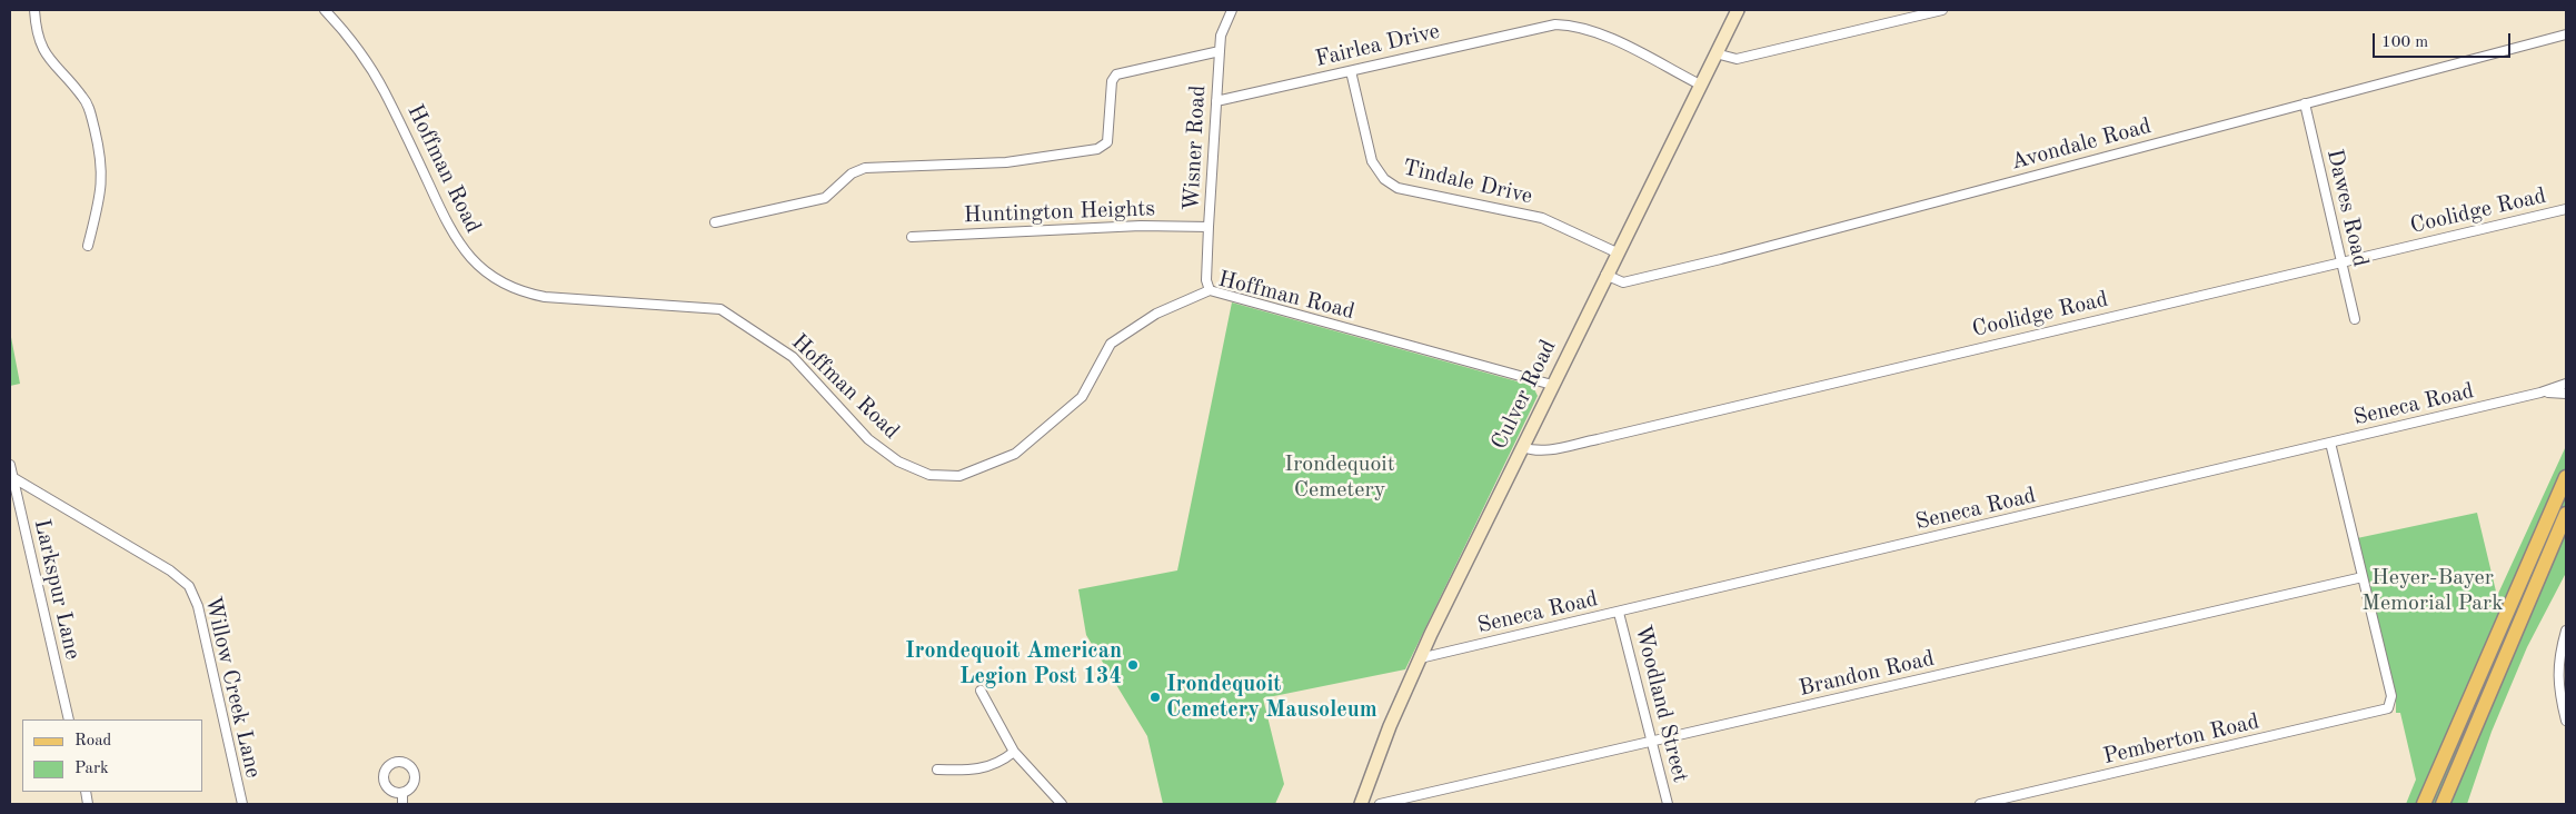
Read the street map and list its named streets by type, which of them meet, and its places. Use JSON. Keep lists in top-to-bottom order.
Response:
{
  "streets": {
    "main road": ["Culver Road"],
    "street": [
      "Fairlea Drive",
      "Avondale Road",
      "Wisner Road",
      "Hoffman Road",
      "Tindale Drive",
      "Dawes Road",
      "Coolidge Road",
      "Huntington Heights",
      "Seneca Road",
      "Larkspur Lane",
      "Brandon Road",
      "Willow Creek Lane",
      "Woodland Street",
      "Pemberton Road"
    ]
  },
  "crossings": [
    ["Fairlea Drive", "Wisner Road"],
    ["Fairlea Drive", "Tindale Drive"],
    ["Fairlea Drive", "Culver Road"],
    ["Avondale Road", "Dawes Road"],
    ["Avondale Road", "Culver Road"],
    ["Wisner Road", "Hoffman Road"],
    ["Wisner Road", "Huntington Heights"],
    ["Hoffman Road", "Culver Road"],
    ["Tindale Drive", "Culver Road"],
    ["Dawes Road", "Coolidge Road"],
    ["Coolidge Road", "Culver Road"],
    ["Culver Road", "Seneca Road"],
    ["Seneca Road", "Woodland Street"],
    ["Larkspur Lane", "Willow Creek Lane"],
    ["Brandon Road", "Woodland Street"],
    ["Brandon Road", "Pemberton Road"]
  ],
  "parks": ["Irondequoit Cemetery", "Heyer-Bayer Memorial Park"],
  "places": ["Irondequoit American Legion Post 134", "Irondequoit Cemetery Mausoleum"],
  "legend": ["Road", "Park"],
  "scale_bar": "100 m"
}
